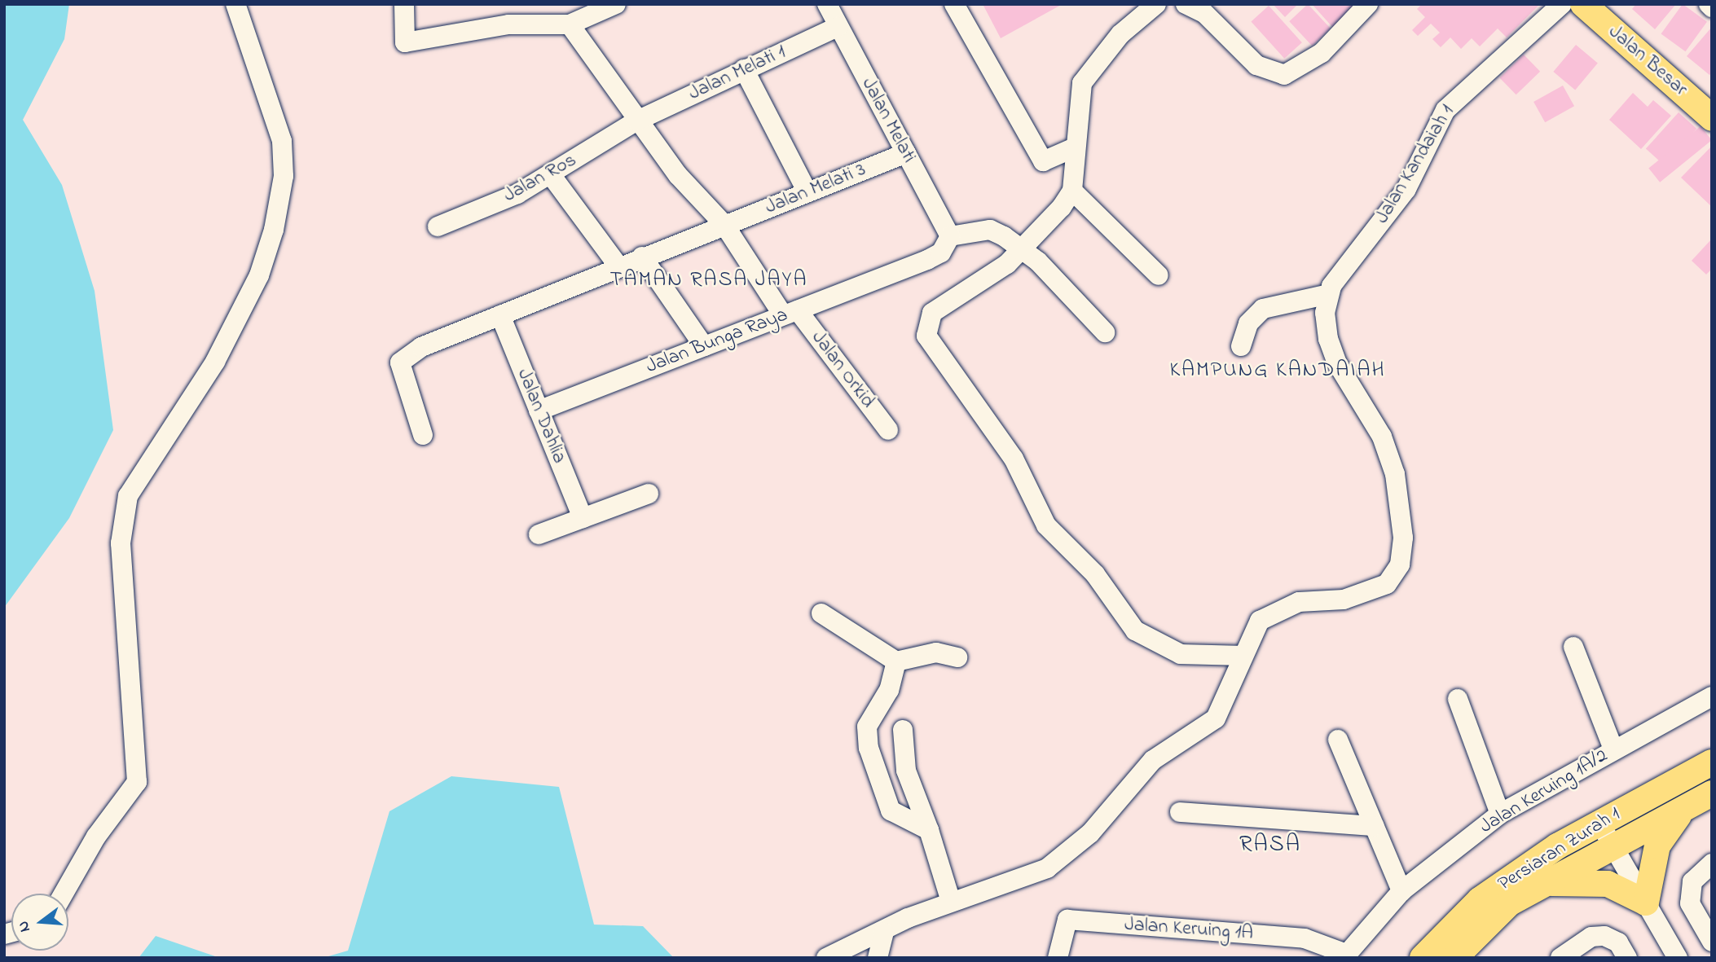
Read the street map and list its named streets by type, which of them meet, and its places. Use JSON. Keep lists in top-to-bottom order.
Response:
{
  "streets": {
    "main road": ["Jalan Besar", "Persiaran Zurah 1"],
    "street": [
      "Jalan Melati 1",
      "Jalan Melati",
      "Jalan Kandaiah 1",
      "Jalan Ros",
      "Jalan Melati 3",
      "Jalan Bunga Raya",
      "Jalan Orkid",
      "Jalan Dahlia",
      "Jalan Keruing 1A/2",
      "Jalan Keruing 1A"
    ]
  },
  "crossings": [
    ["Jalan Melati 1", "Jalan Melati"],
    ["Jalan Melati 1", "Jalan Ros"],
    ["Jalan Melati 1", "Jalan Orkid"],
    ["Jalan Melati", "Jalan Melati 3"],
    ["Jalan Melati", "Jalan Bunga Raya"],
    ["Jalan Ros", "Jalan Orkid"],
    ["Jalan Melati 3", "Jalan Orkid"],
    ["Jalan Melati 3", "Jalan Dahlia"],
    ["Jalan Bunga Raya", "Jalan Orkid"],
    ["Jalan Bunga Raya", "Jalan Dahlia"],
    ["Jalan Keruing 1A/2", "Jalan Keruing 1A"]
  ],
  "districts": ["TAMAN RASA JAYA", "KAMPUNG KANDAIAH", "RASA"],
  "north": "left"
}
